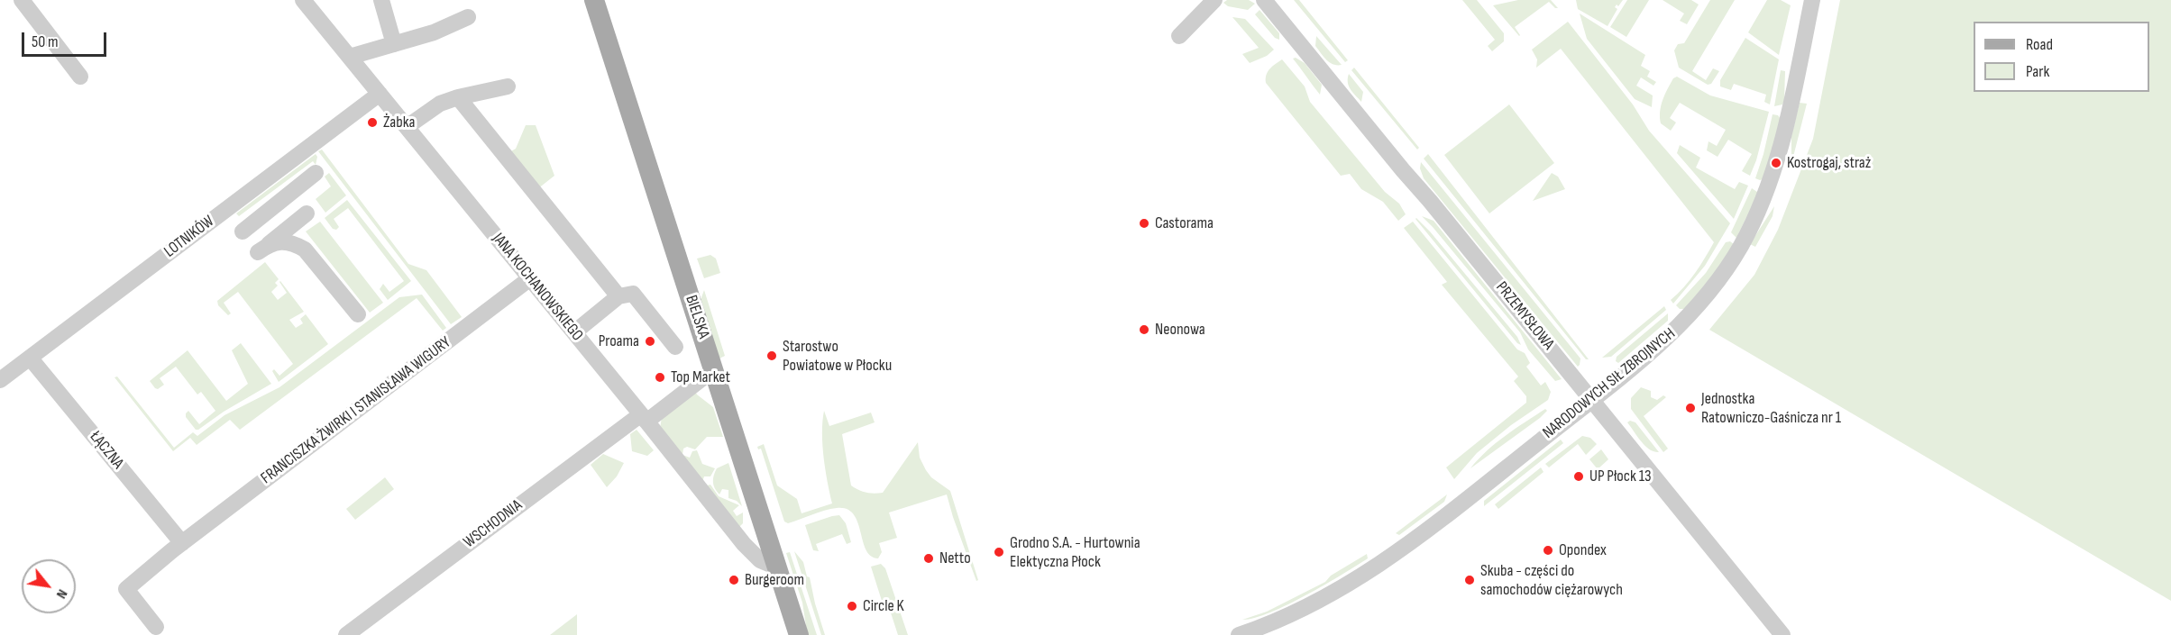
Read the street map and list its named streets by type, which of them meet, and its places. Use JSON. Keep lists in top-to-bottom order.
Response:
{
  "streets": {
    "main road": ["BIELSKA"],
    "street": [
      "LOTNIKÓW",
      "JANA KOCHANOWSKIEGO",
      "PRZEMYSŁOWA",
      "NARODOWYCH SIŁ ZBROJNYCH",
      "FRANCISZKA ŻWIRKI I STANISŁAWA WIGURY",
      "ŁĄCZNA",
      "WSCHODNIA"
    ]
  },
  "crossings": [
    ["LOTNIKÓW", "JANA KOCHANOWSKIEGO"],
    ["LOTNIKÓW", "ŁĄCZNA"],
    ["JANA KOCHANOWSKIEGO", "BIELSKA"],
    ["JANA KOCHANOWSKIEGO", "FRANCISZKA ŻWIRKI I STANISŁAWA WIGURY"],
    ["JANA KOCHANOWSKIEGO", "WSCHODNIA"],
    ["PRZEMYSŁOWA", "NARODOWYCH SIŁ ZBROJNYCH"],
    ["BIELSKA", "WSCHODNIA"],
    ["FRANCISZKA ŻWIRKI I STANISŁAWA WIGURY", "ŁĄCZNA"]
  ],
  "places": [
    "Żabka",
    "Kostrogaj, straż",
    "Castorama",
    "Neonowa",
    "Proama",
    "Starostwo Powiatowe w Płocku",
    "Top Market",
    "Jednostka Ratowniczo-Gaśnicza nr 1",
    "UP Płock 13",
    "Opondex",
    "Grodno S.A. - Hurtownia Elektyczna Płock",
    "Netto",
    "Burgeroom",
    "Skuba - części do samochodów ciężarowych",
    "Circle K"
  ],
  "legend": ["Road", "Park"],
  "scale_bar": "50 m",
  "north": "bottom right"
}
